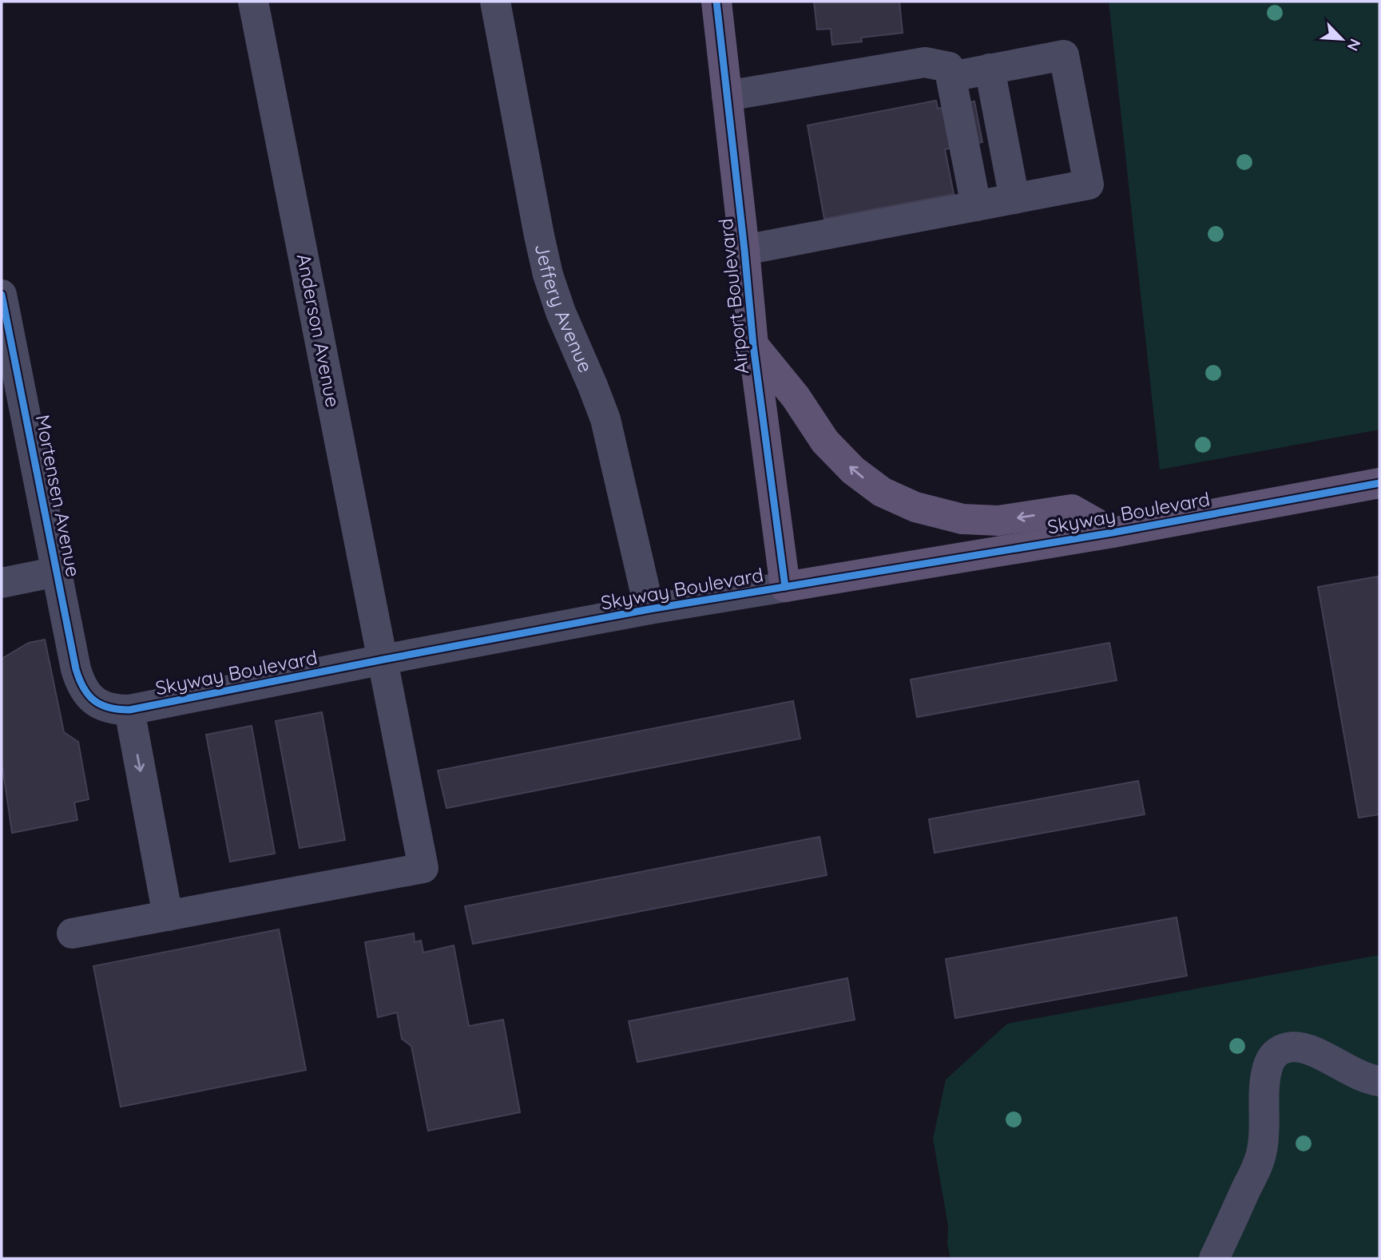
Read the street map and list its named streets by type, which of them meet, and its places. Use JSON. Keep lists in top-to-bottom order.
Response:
{
  "streets": {
    "main road": ["Airport Boulevard", "Skyway Boulevard"],
    "street": ["Jeffery Avenue", "Anderson Avenue", "Mortensen Avenue"]
  },
  "crossings": [
    ["Airport Boulevard", "Skyway Boulevard"],
    ["Jeffery Avenue", "Skyway Boulevard"],
    ["Anderson Avenue", "Skyway Boulevard"],
    ["Mortensen Avenue", "Skyway Boulevard"]
  ],
  "north": "bottom right"
}
